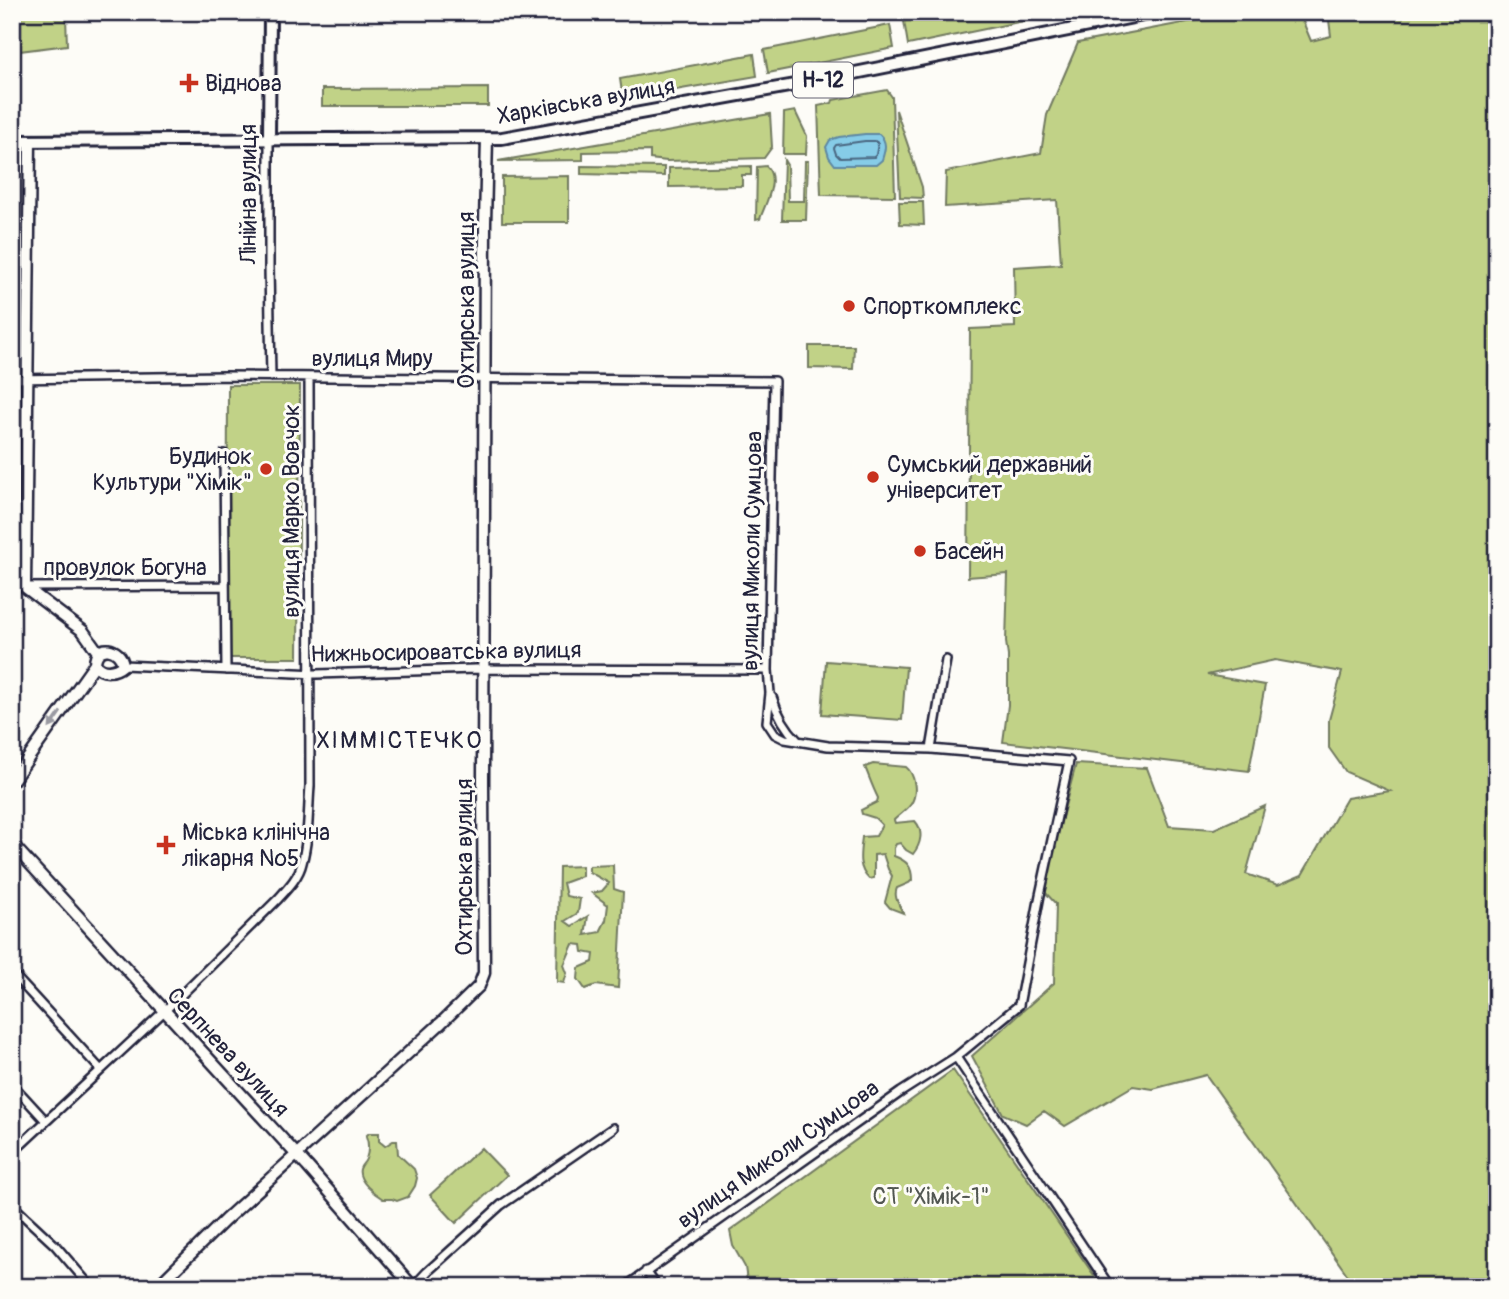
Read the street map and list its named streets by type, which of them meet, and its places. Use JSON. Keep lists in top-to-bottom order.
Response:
{
  "streets": {
    "main road": [
      "Н-12",
      "Харківська вулиця",
      "Лінійна вулиця",
      "Охтирська вулиця",
      "Нижньосироватська вулиця",
      "Серпнева вулиця"
    ],
    "street": [
      "вулиця Миру",
      "вулиця Марко Вовчок",
      "вулиця Миколи Сумцова",
      "провулок Богуна"
    ]
  },
  "crossings": [
    ["Харківська вулиця", "Лінійна вулиця"],
    ["Харківська вулиця", "Охтирська вулиця"],
    ["Лінійна вулиця", "вулиця Миру"],
    ["Охтирська вулиця", "вулиця Миру"],
    ["Охтирська вулиця", "Нижньосироватська вулиця"],
    ["Охтирська вулиця", "Серпнева вулиця"],
    ["вулиця Миру", "вулиця Марко Вовчок"],
    ["вулиця Миру", "вулиця Миколи Сумцова"],
    ["вулиця Марко Вовчок", "Нижньосироватська вулиця"],
    ["вулиця Марко Вовчок", "Серпнева вулиця"],
    ["вулиця Миколи Сумцова", "Нижньосироватська вулиця"],
    ["провулок Богуна", "Нижньосироватська вулиця"]
  ],
  "districts": ["ХІММІСТЕЧКО"],
  "parks": ["СТ \"Хімік-1\""],
  "places": {
    "health": ["Віднова", "Міська клінічна лікарня №5"],
    "other": [
      "Спорткомплекс",
      "Будинок Культури \"Хімік\"",
      "Сумський державний університет",
      "Басейн"
    ]
  }
}
